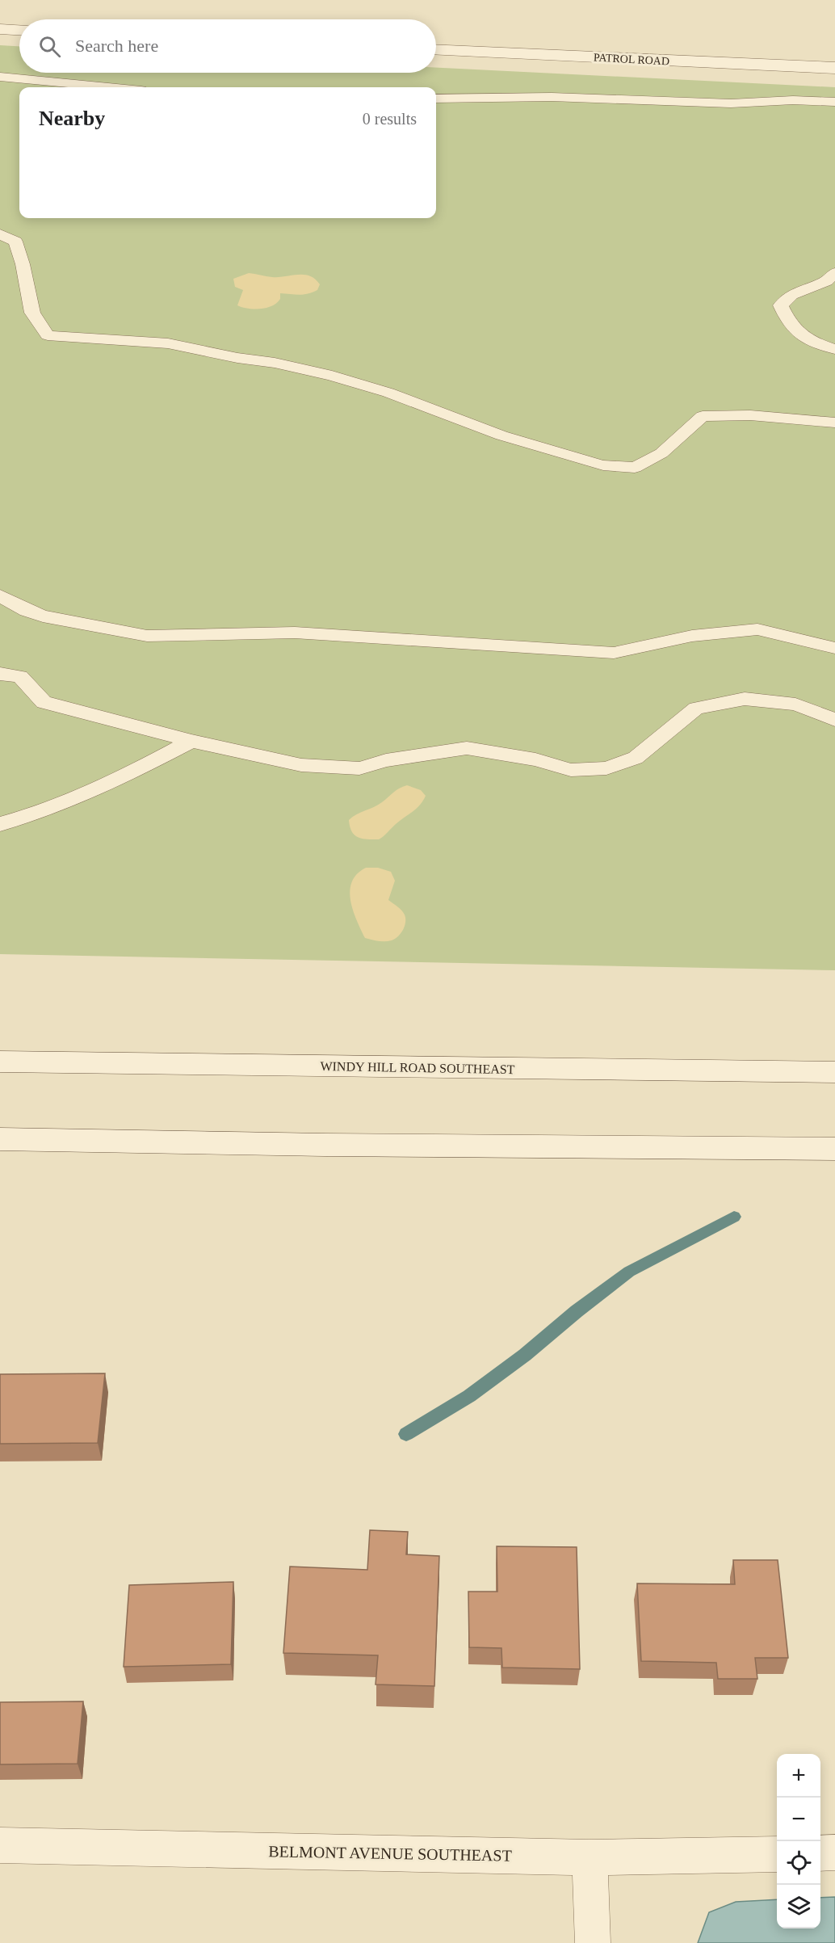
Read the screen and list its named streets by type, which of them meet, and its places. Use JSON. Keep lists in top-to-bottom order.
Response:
{
  "streets": {
    "main road": ["PATROL ROAD", "WINDY HILL ROAD SOUTHEAST", "BELMONT AVENUE SOUTHEAST"]
  },
  "page": {
    "search": "Search here",
    "heading": ["Nearby", "0 results"],
    "map_buttons": ["+", "−"]
  }
}
